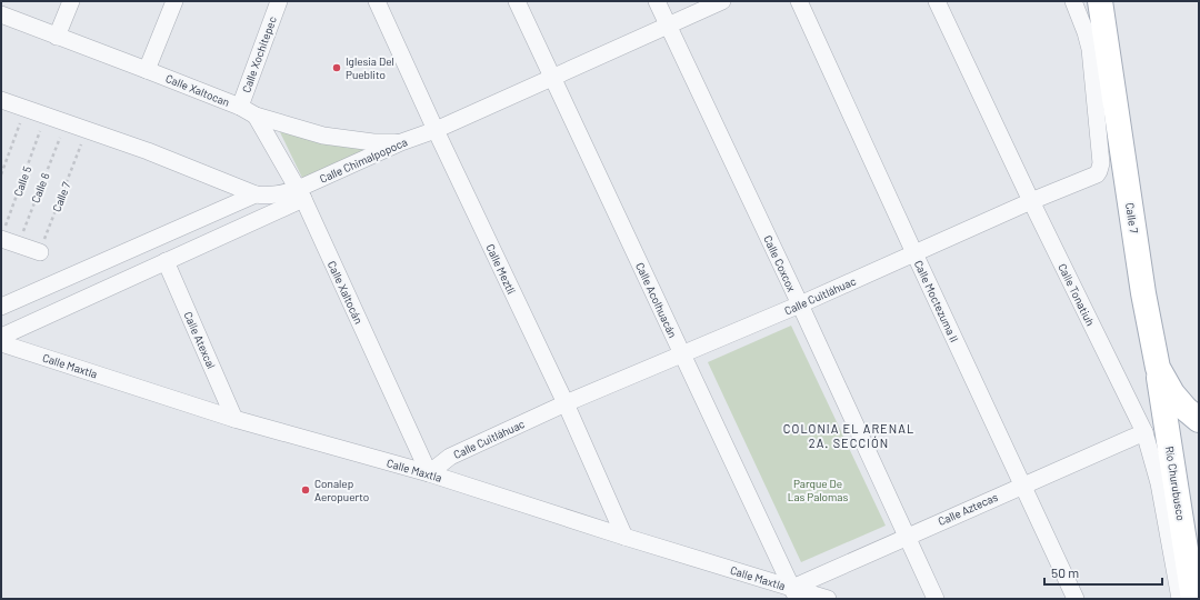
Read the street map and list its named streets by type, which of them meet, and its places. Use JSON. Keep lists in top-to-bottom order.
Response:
{
  "streets": {
    "main road": ["Calle 7", "Río Churubusco"],
    "street": [
      "Calle Xochitepec",
      "Calle Xaltocan",
      "Calle Chimalpopoca",
      "Calle Coxcox",
      "Calle Meztli",
      "Calle Xaltocán",
      "Calle Tonatiuh",
      "Calle Cuitláhuac",
      "Calle Acolhuacán",
      "Calle Moctezuma II",
      "Calle Atexcal",
      "Calle Maxtla",
      "Calle Aztecas"
    ],
    "path": ["Calle 5", "Calle 6"]
  },
  "crossings": [
    ["Calle Xochitepec", "Calle Xaltocan"],
    ["Calle Xaltocan", "Calle Chimalpopoca"],
    ["Calle Xaltocan", "Calle Xaltocán"],
    ["Calle Chimalpopoca", "Calle Coxcox"],
    ["Calle Chimalpopoca", "Calle Meztli"],
    ["Calle Chimalpopoca", "Calle Xaltocán"],
    ["Calle Chimalpopoca", "Calle Acolhuacán"],
    ["Calle 7", "Río Churubusco"],
    ["Calle Coxcox", "Calle Cuitláhuac"],
    ["Calle Coxcox", "Calle Aztecas"],
    ["Calle Meztli", "Calle Cuitláhuac"],
    ["Calle Meztli", "Calle Maxtla"],
    ["Calle Xaltocán", "Calle Cuitláhuac"],
    ["Calle Xaltocán", "Calle Maxtla"],
    ["Calle Tonatiuh", "Calle Cuitláhuac"],
    ["Calle Tonatiuh", "Calle Aztecas"],
    ["Calle Cuitláhuac", "Calle Acolhuacán"],
    ["Calle Cuitláhuac", "Calle Moctezuma II"],
    ["Calle Cuitláhuac", "Calle Maxtla"],
    ["Calle Acolhuacán", "Calle Maxtla"],
    ["Calle Acolhuacán", "Calle Aztecas"],
    ["Calle Moctezuma II", "Calle Aztecas"],
    ["Calle Atexcal", "Calle Maxtla"],
    ["Calle Maxtla", "Calle Aztecas"]
  ],
  "districts": ["COLONIA EL ARENAL 2A. SECCIÓN"],
  "parks": ["Parque De Las Palomas"],
  "places": ["Iglesia Del Pueblito", "Conalep Aeropuerto"],
  "scale_bar": "50 m"
}
